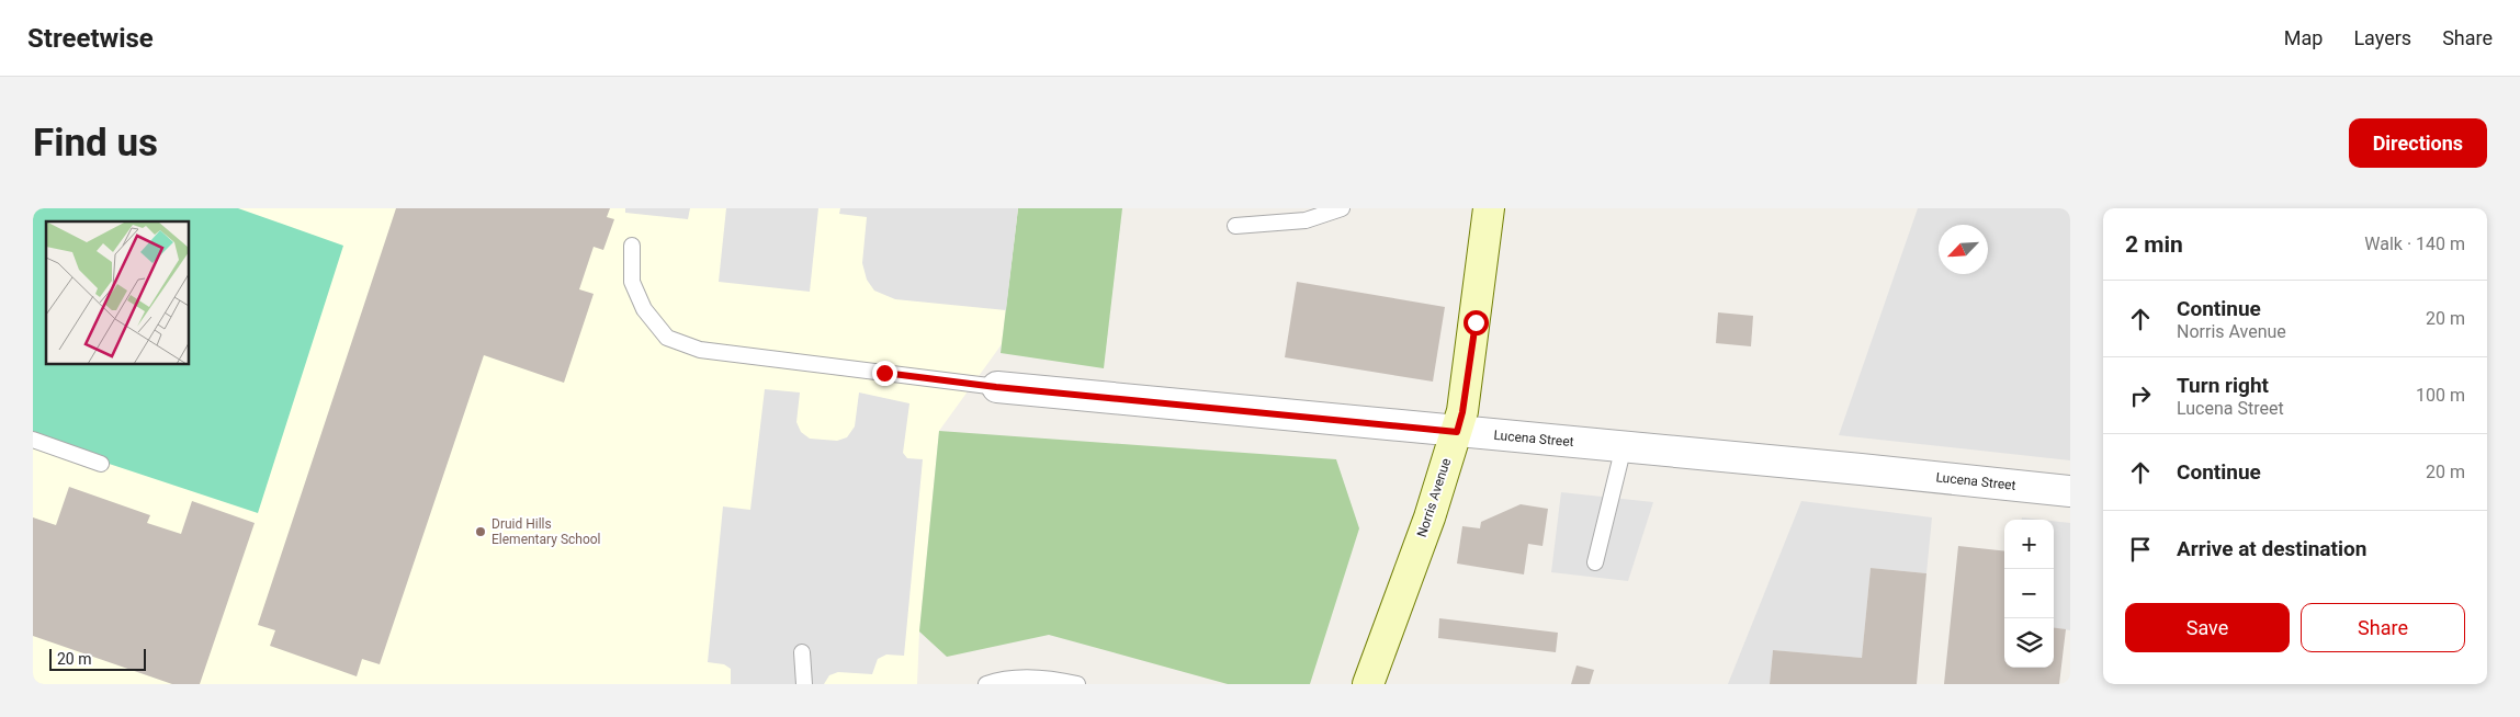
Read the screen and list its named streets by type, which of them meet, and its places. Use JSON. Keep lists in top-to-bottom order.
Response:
{
  "streets": {
    "street": ["Lucena Street", "Norris Avenue"]
  },
  "crossings": [
    ["Lucena Street", "Norris Avenue"]
  ],
  "places": ["Druid Hills Elementary School"],
  "scale_bar": "20 m",
  "north": "bottom left",
  "page": {
    "header": "Streetwise",
    "nav": ["Map", "Layers", "Share"],
    "buttons": [
      "Directions",
      ["Save", "Share"]
    ],
    "title": "Find us",
    "heading": ["2 min", "Walk · 140 m"],
    "list": [
      ["Continue", "Norris Avenue", "20 m"],
      ["Turn right", "Lucena Street", "100 m"],
      ["Continue", "20 m"],
      "Arrive at destination"
    ],
    "map_buttons": ["+", "−"],
    "scale": "20 m"
  }
}
